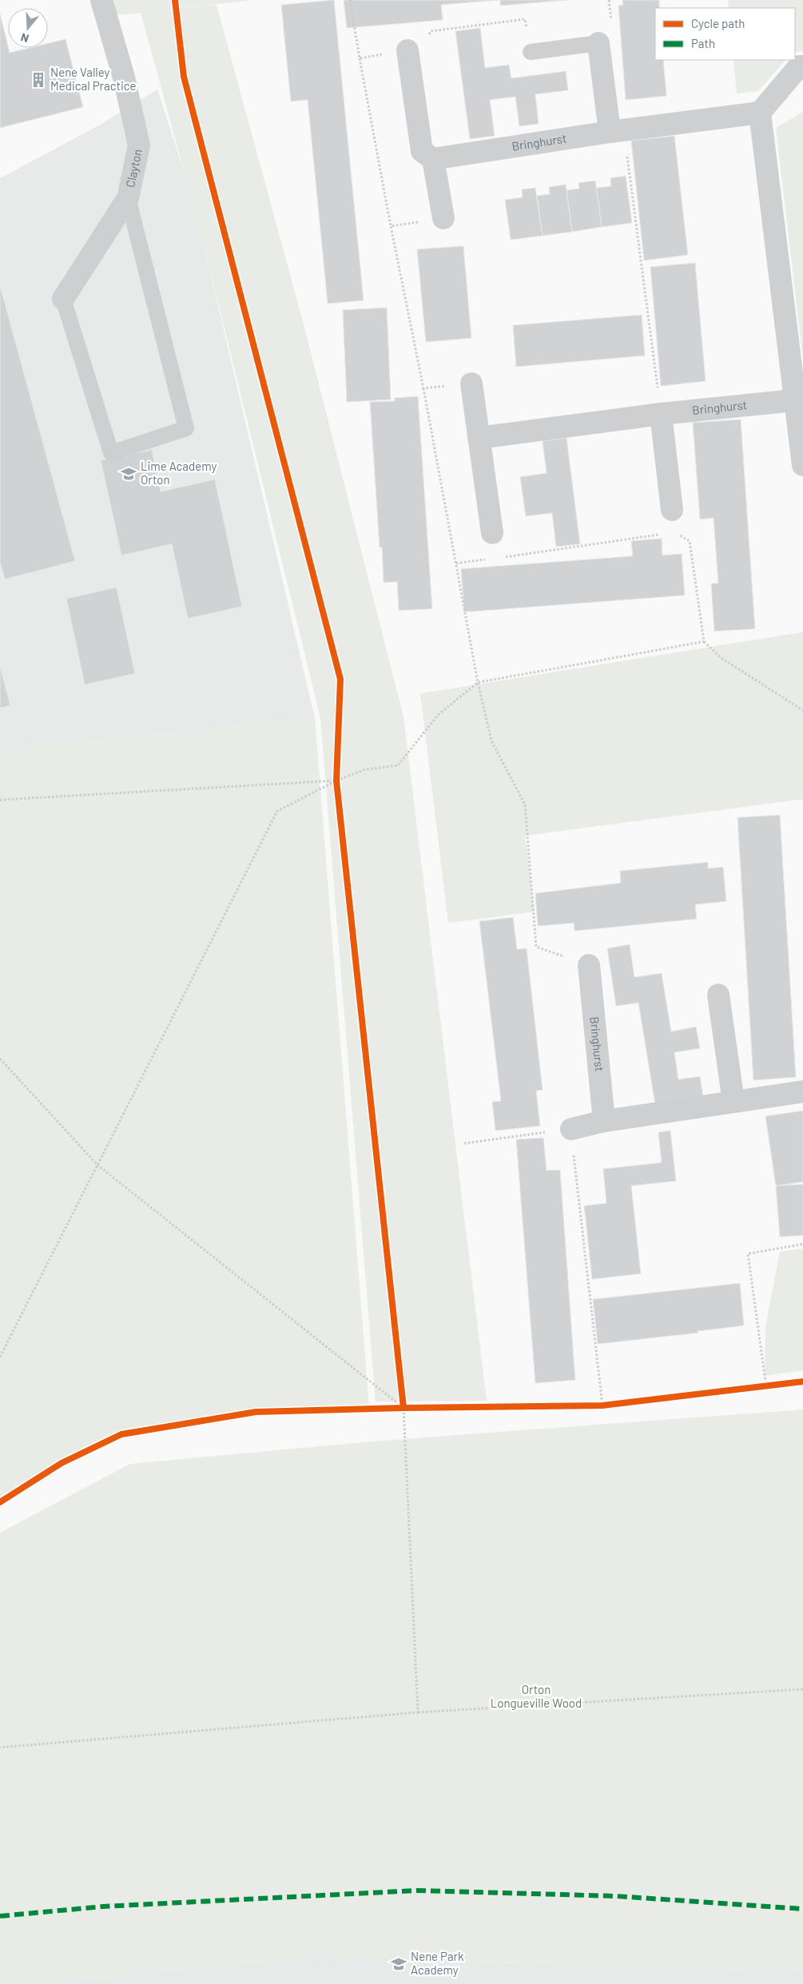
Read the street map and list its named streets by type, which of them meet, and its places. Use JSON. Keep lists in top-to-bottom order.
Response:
{
  "streets": {
    "street": ["Bringhurst", "Clayton"]
  },
  "parks": ["Orton Longueville Wood"],
  "places": {
    "building": ["Nene Valley Medical Practice"],
    "school or university": ["Lime Academy Orton", "Nene Park Academy"]
  },
  "legend": ["Cycle path", "Path"],
  "north": "bottom"
}
